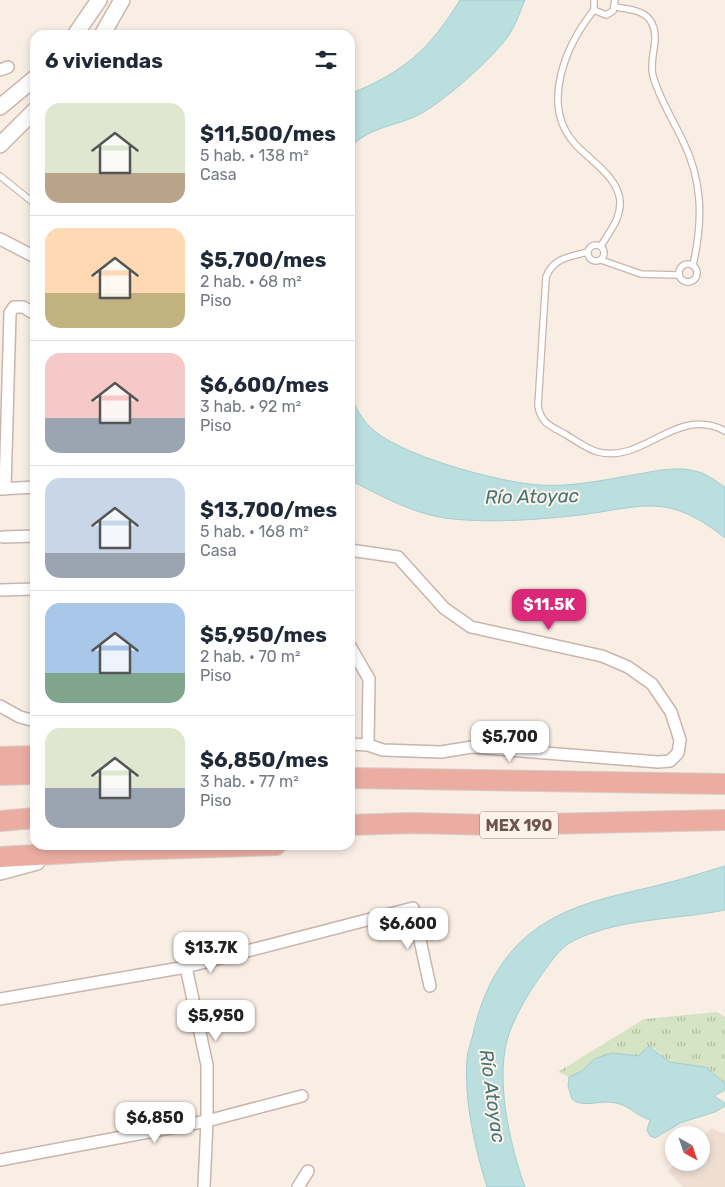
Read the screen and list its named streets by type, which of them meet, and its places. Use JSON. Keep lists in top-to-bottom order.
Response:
{
  "streets": {
    "highway": ["MEX 190"]
  },
  "water": ["Río Atoyac"],
  "north": "bottom right",
  "page": {
    "heading": "6 viviendas",
    "list": [
      {
        "name": "$11,500/mes",
        "note": "5 hab. · 138 m² · Casa"
      },
      {
        "name": "$5,700/mes",
        "note": "2 hab. · 68 m² · Piso"
      },
      {
        "name": "$6,600/mes",
        "note": "3 hab. · 92 m² · Piso"
      },
      {
        "name": "$13,700/mes",
        "note": "5 hab. · 168 m² · Casa"
      },
      {
        "name": "$5,950/mes",
        "note": "2 hab. · 70 m² · Piso"
      },
      {
        "name": "$6,850/mes",
        "note": "3 hab. · 77 m² · Piso"
      }
    ],
    "price": [
      "$11.5K",
      "$5,700",
      "$6,600",
      "$13.7K",
      "$5,950",
      "$6,850"
    ]
  }
}
